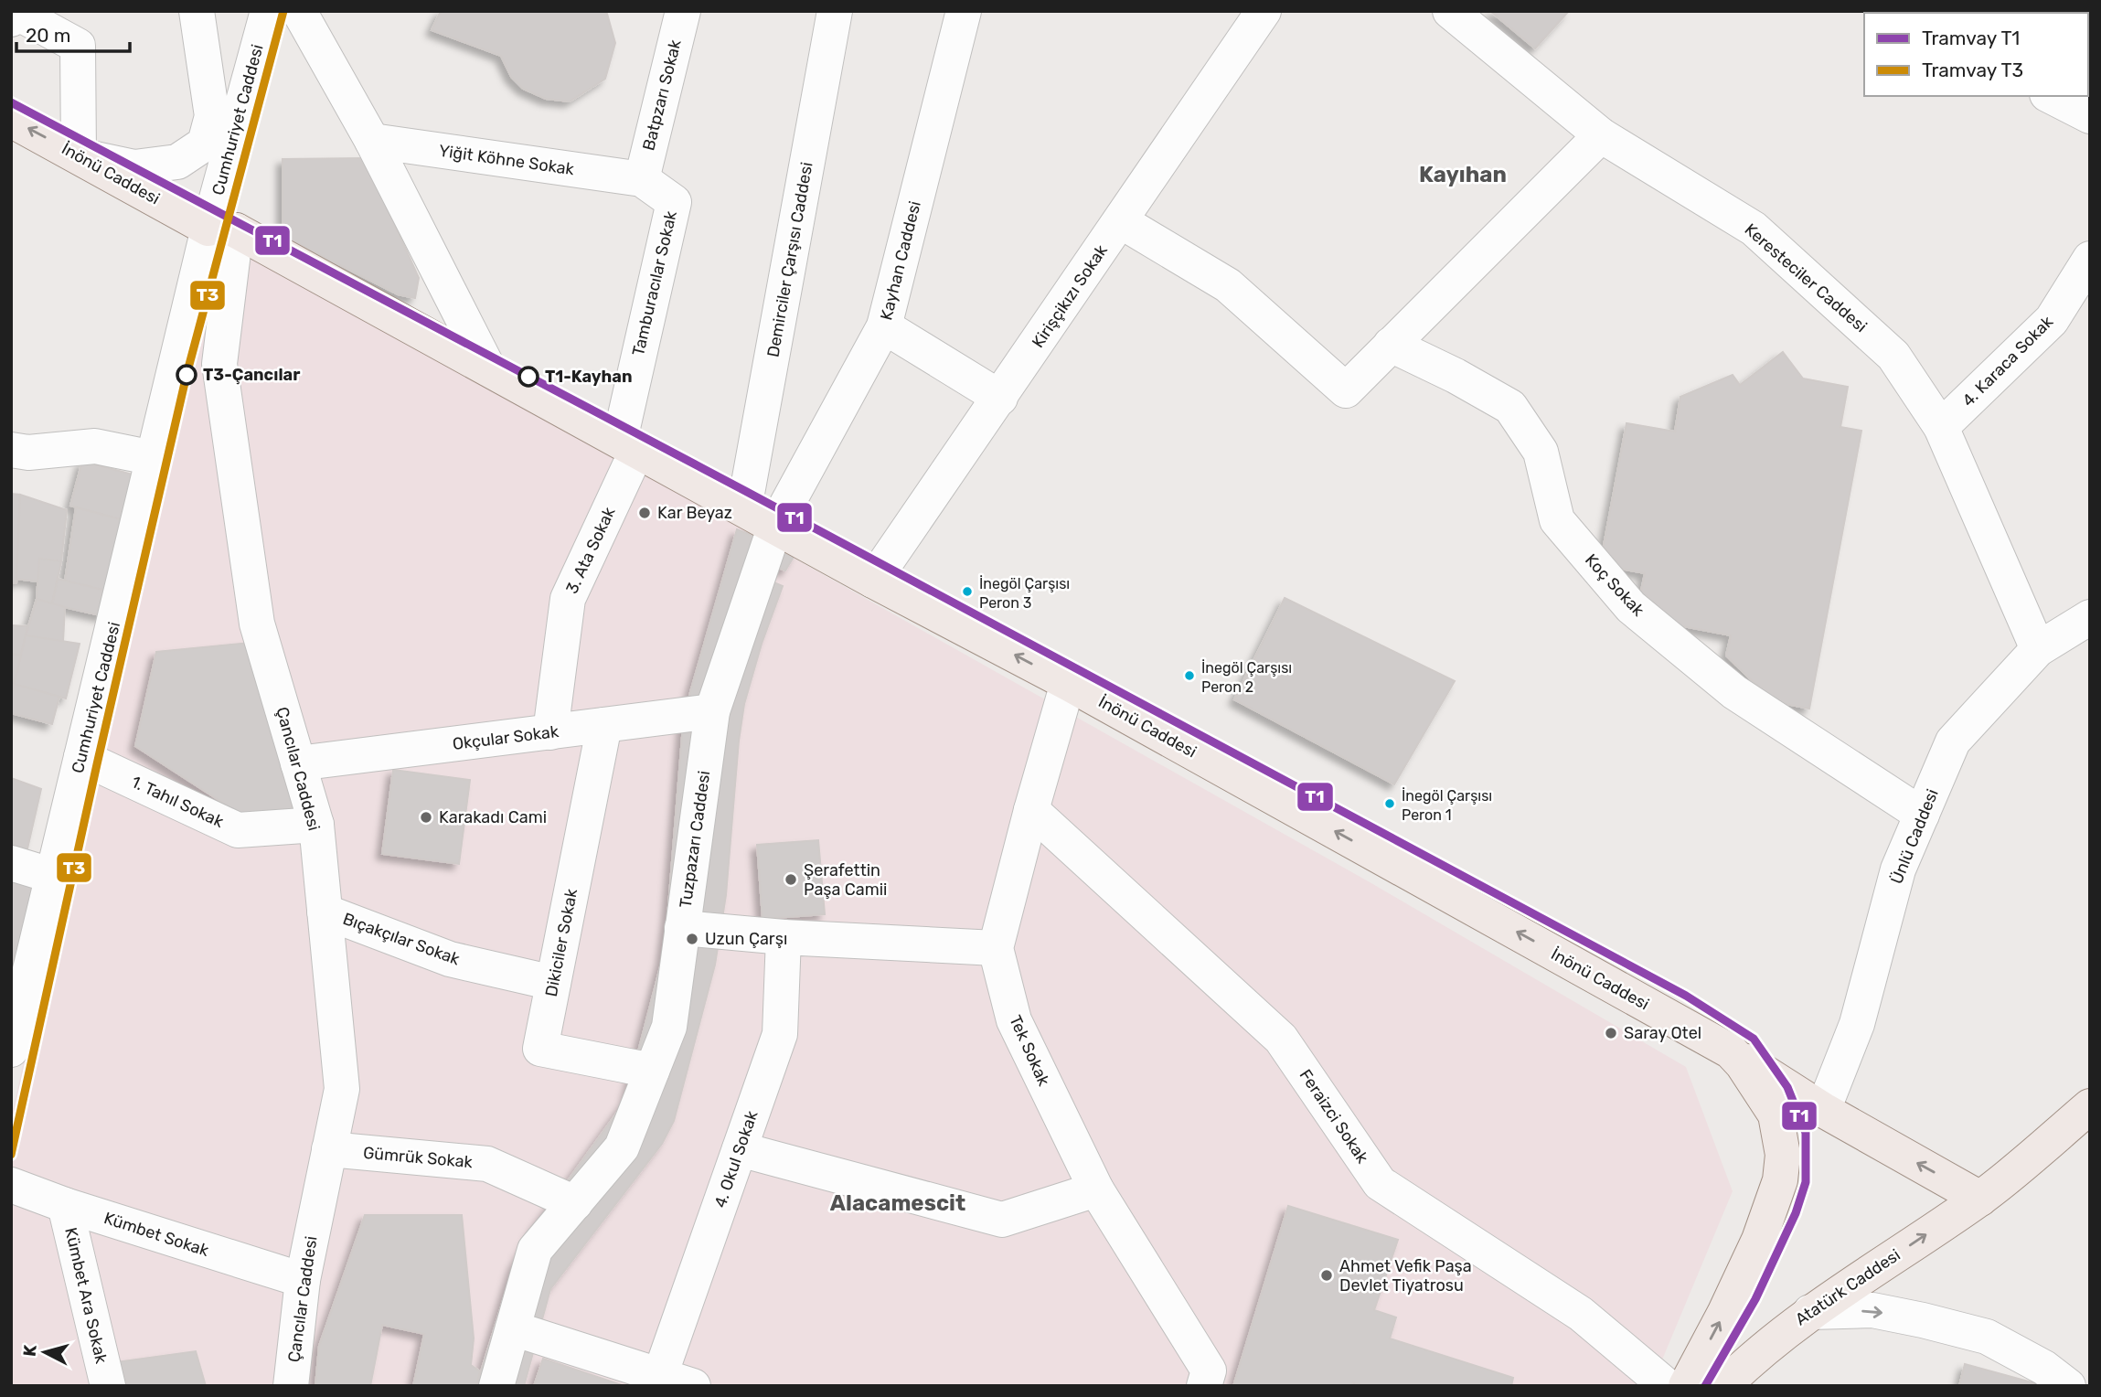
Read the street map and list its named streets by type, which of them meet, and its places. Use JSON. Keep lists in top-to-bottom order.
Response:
{
  "streets": {
    "main road": ["İnönü Caddesi", "Atatürk Caddesi"],
    "street": [
      "Batpzarı Sokak",
      "Cumhuriyet Caddesi",
      "Yiğit Köhne Sokak",
      "Demirciler Çarşısı Caddesi",
      "Kayhan Caddesi",
      "Keresteciler Caddesi",
      "Tamburacılar Sokak",
      "Kirişçikızı Sokak",
      "4. Karaca Sokak",
      "3. Ata Sokak",
      "Koç Sokak",
      "Okçular Sokak",
      "Çancılar Caddesi",
      "1. Tahıl Sokak",
      "Ünlü Caddesi",
      "Tuzpazarı Caddesi",
      "Bıçakçılar Sokak",
      "Dikiciler Sokak",
      "Tek Sokak",
      "Feraizci Sokak",
      "Gümrük Sokak",
      "4. Okul Sokak",
      "Kümbet Sokak",
      "Kümbet Ara Sokak"
    ]
  },
  "crossings": [
    ["Batpzarı Sokak", "Yiğit Köhne Sokak"],
    ["Batpzarı Sokak", "Tamburacılar Sokak"],
    ["Cumhuriyet Caddesi", "İnönü Caddesi"],
    ["Cumhuriyet Caddesi", "Çancılar Caddesi"],
    ["Cumhuriyet Caddesi", "1. Tahıl Sokak"],
    ["Yiğit Köhne Sokak", "Tamburacılar Sokak"],
    ["İnönü Caddesi", "Demirciler Çarşısı Caddesi"],
    ["İnönü Caddesi", "Kayhan Caddesi"],
    ["İnönü Caddesi", "Tamburacılar Sokak"],
    ["İnönü Caddesi", "Kirişçikızı Sokak"],
    ["İnönü Caddesi", "3. Ata Sokak"],
    ["İnönü Caddesi", "Çancılar Caddesi"],
    ["İnönü Caddesi", "Tuzpazarı Caddesi"],
    ["İnönü Caddesi", "Tek Sokak"],
    ["Kayhan Caddesi", "Tuzpazarı Caddesi"],
    ["Keresteciler Caddesi", "4. Karaca Sokak"],
    ["Keresteciler Caddesi", "Ünlü Caddesi"],
    ["Tamburacılar Sokak", "3. Ata Sokak"],
    ["3. Ata Sokak", "Okçular Sokak"],
    ["Koç Sokak", "Ünlü Caddesi"],
    ["Okçular Sokak", "Çancılar Caddesi"],
    ["Okçular Sokak", "Tuzpazarı Caddesi"],
    ["Okçular Sokak", "Dikiciler Sokak"],
    ["Çancılar Caddesi", "1. Tahıl Sokak"],
    ["Çancılar Caddesi", "Bıçakçılar Sokak"],
    ["Çancılar Caddesi", "Gümrük Sokak"],
    ["Çancılar Caddesi", "Kümbet Sokak"],
    ["Tuzpazarı Caddesi", "Dikiciler Sokak"],
    ["Tuzpazarı Caddesi", "Gümrük Sokak"],
    ["Bıçakçılar Sokak", "Dikiciler Sokak"],
    ["Tek Sokak", "Feraizci Sokak"],
    ["Kümbet Sokak", "Kümbet Ara Sokak"]
  ],
  "one_way": ["İnönü Caddesi", "Atatürk Caddesi"],
  "districts": ["Kayıhan", "Alacamescit"],
  "places": [
    "T3-Çancılar",
    "T1-Kayhan",
    "Kar Beyaz",
    "İnegöl Çarşısı Peron 3",
    "İnegöl Çarşısı Peron 2",
    "İnegöl Çarşısı Peron 1",
    "Karakadı Cami",
    "Şerafettin Paşa Camii",
    "Uzun Çarşı",
    "Saray Otel",
    "Ahmet Vefik Paşa Devlet Tiyatrosu"
  ],
  "lines": ["tram line T3", "tram line T1"],
  "legend": ["Tramvay T1", "Tramvay T3"],
  "scale_bar": "20 m",
  "north": "left"
}
